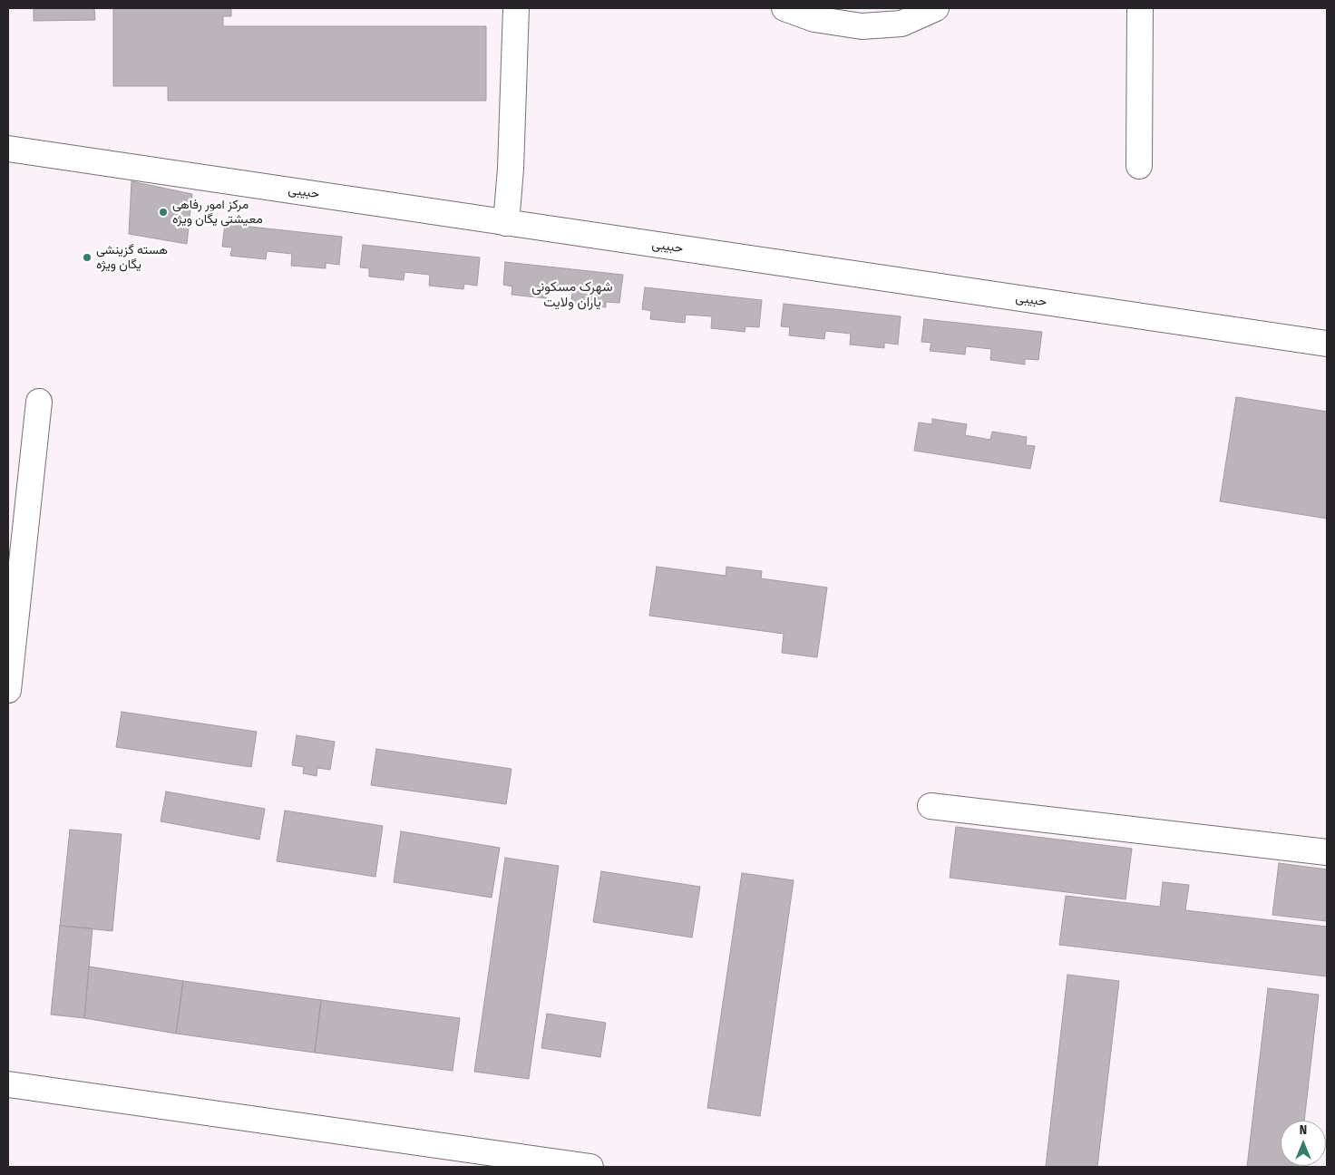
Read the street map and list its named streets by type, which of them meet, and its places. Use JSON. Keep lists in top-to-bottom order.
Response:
{
  "streets": {
    "street": ["حبیبی"]
  },
  "districts": ["شهرک مسکونی یاران ولایت"],
  "places": ["مرکز امور رفاهی معیشتی یگان ویژه", "هسته گزینشی یگان ویژه"],
  "north": "top"
}
